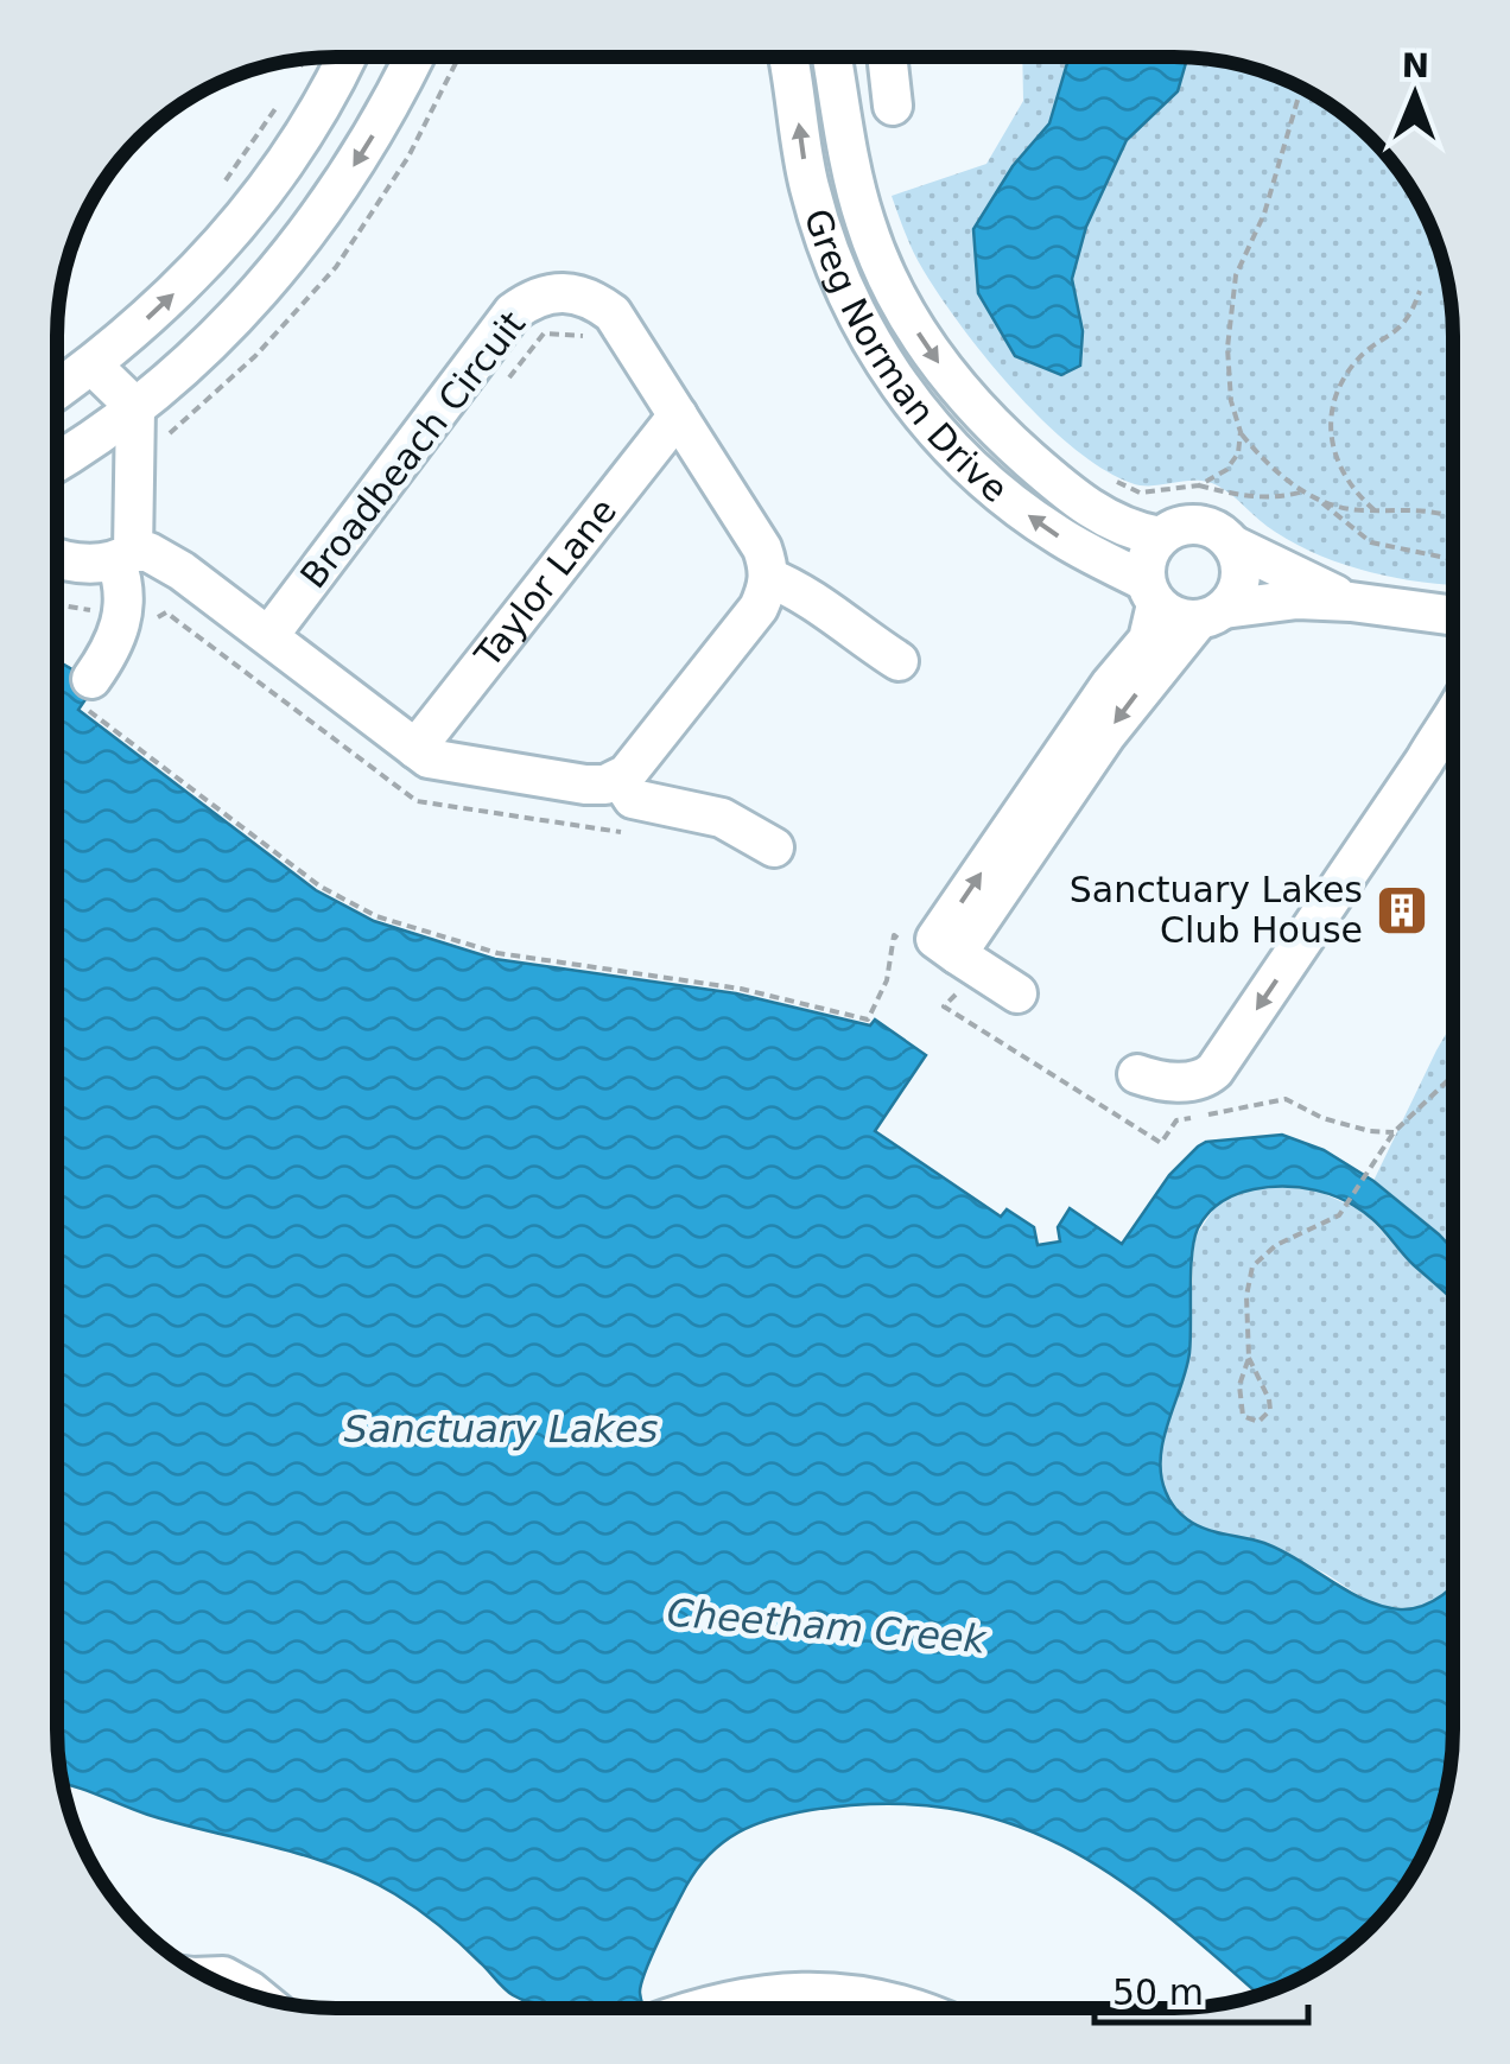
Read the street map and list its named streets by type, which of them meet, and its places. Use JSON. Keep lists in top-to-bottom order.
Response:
{
  "streets": {
    "street": ["Greg Norman Drive", "Broadbeach Circuit", "Taylor Lane"]
  },
  "crossings": [
    ["Broadbeach Circuit", "Taylor Lane"]
  ],
  "water": ["Sanctuary Lakes", "Cheetham Creek"],
  "places": {
    "building": ["Sanctuary Lakes Club House"]
  },
  "scale_bar": "50 m",
  "north": "top"
}
